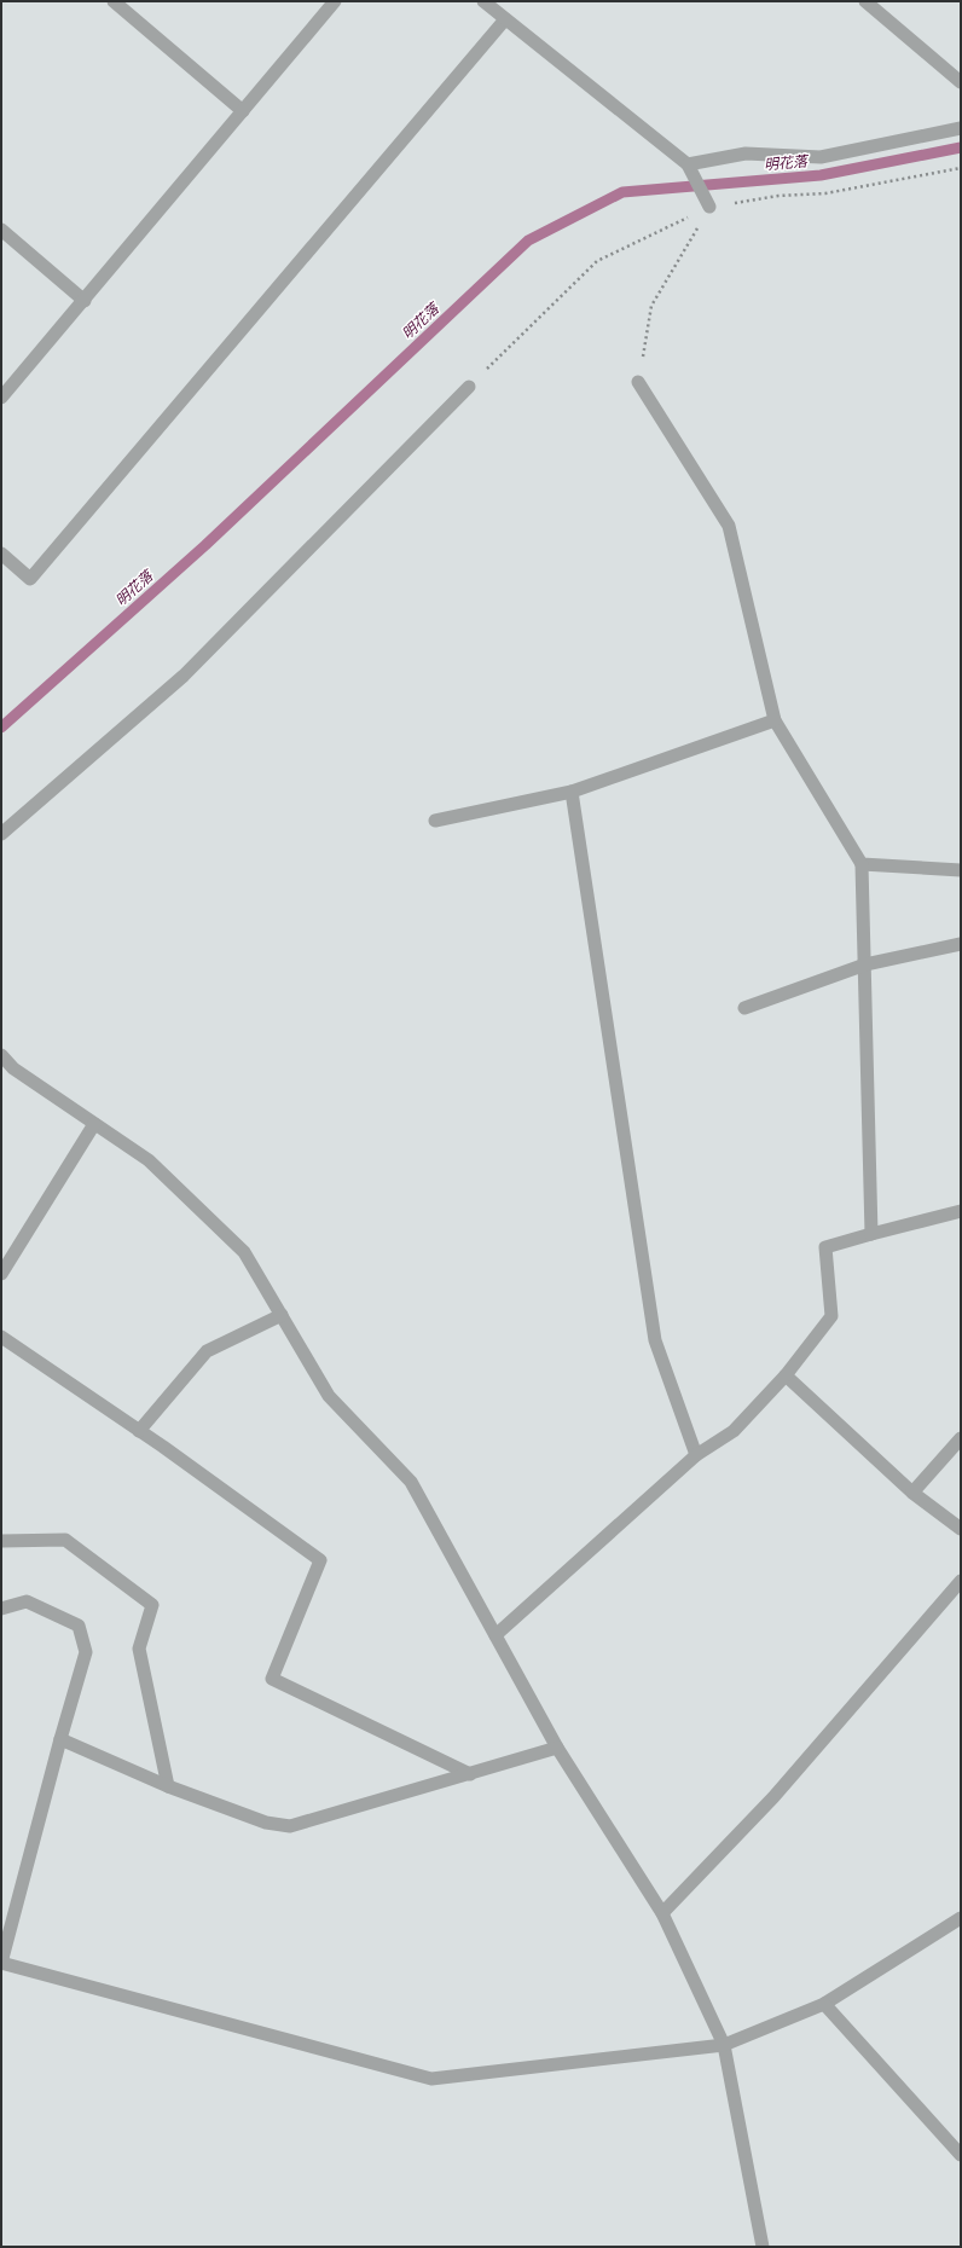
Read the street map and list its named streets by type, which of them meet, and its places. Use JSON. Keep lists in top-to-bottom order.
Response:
{
  "water": ["明花落"]
}
